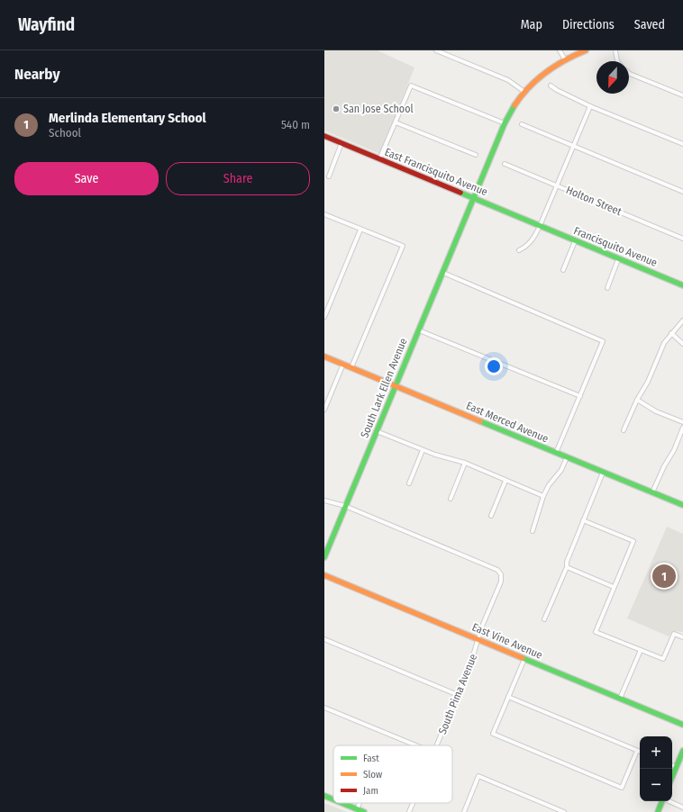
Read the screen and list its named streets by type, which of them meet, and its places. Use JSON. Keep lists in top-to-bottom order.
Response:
{
  "streets": {
    "street": [
      "East Francisquito Avenue",
      "Holton Street",
      "Francisquito Avenue",
      "South Lark Ellen Avenue",
      "East Merced Avenue",
      "East Vine Avenue",
      "South Pima Avenue"
    ]
  },
  "crossings": [
    ["East Francisquito Avenue", "Francisquito Avenue"],
    ["East Francisquito Avenue", "South Lark Ellen Avenue"],
    ["South Lark Ellen Avenue", "East Merced Avenue"],
    ["South Lark Ellen Avenue", "South Pima Avenue"],
    ["East Vine Avenue", "South Pima Avenue"]
  ],
  "places": ["San Jose School"],
  "legend": ["Fast", "Slow", "Jam"],
  "north": "bottom",
  "page": {
    "header": "Wayfind",
    "nav": ["Map", "Directions", "Saved"],
    "heading": "Nearby",
    "list": [
      {
        "mark": "1",
        "name": "Merlinda Elementary School",
        "note": "School",
        "value": "540 m"
      }
    ],
    "buttons": ["Save", "Share"],
    "pins": "1",
    "map_buttons": ["+", "−"]
  }
}
